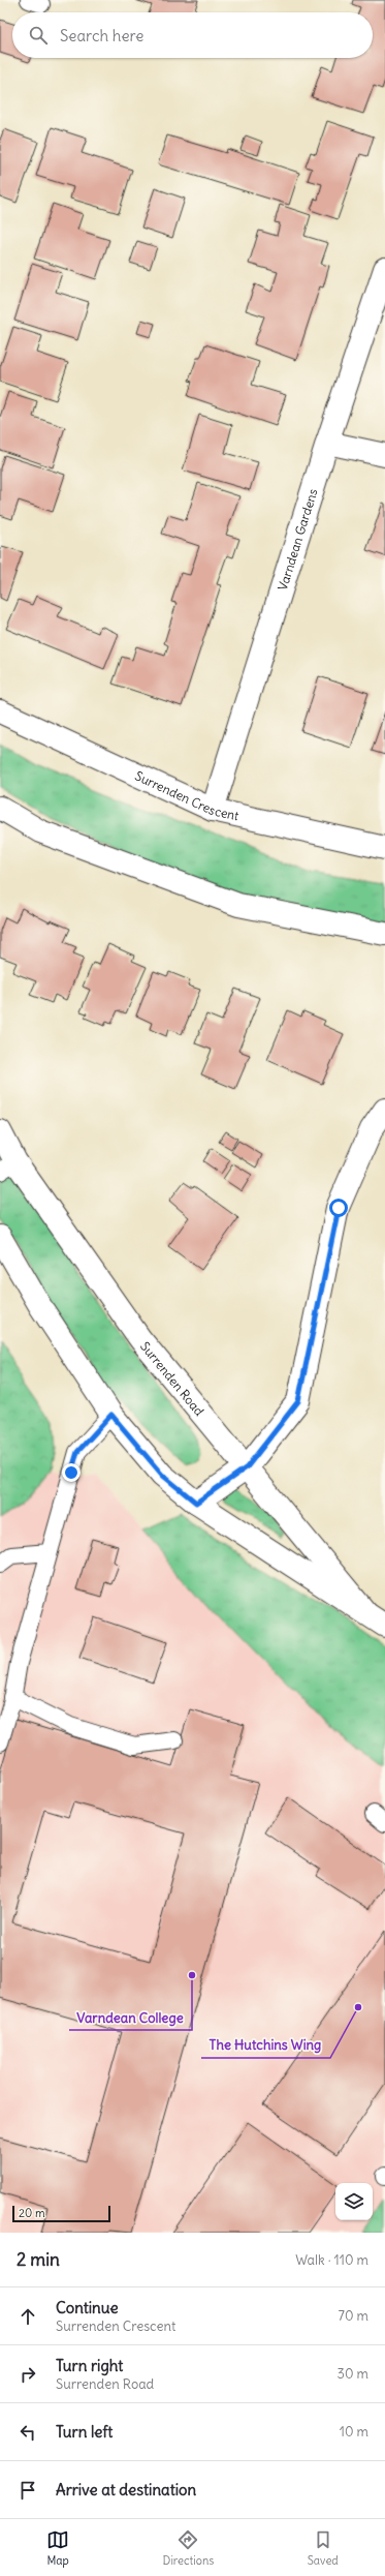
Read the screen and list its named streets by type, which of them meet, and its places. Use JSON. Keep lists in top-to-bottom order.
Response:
{
  "streets": {
    "street": ["Varndean Gardens", "Surrenden Crescent", "Surrenden Road"]
  },
  "crossings": [
    ["Varndean Gardens", "Surrenden Crescent"]
  ],
  "places": ["Varndean College", "The Hutchins Wing"],
  "scale_bar": "20 m",
  "page": {
    "search": "Search here",
    "scale": "20 m",
    "heading": ["2 min", "Walk · 110 m"],
    "list": [
      ["Continue", "Surrenden Crescent", "70 m"],
      ["Turn right", "Surrenden Road", "30 m"],
      ["Turn left", "10 m"],
      "Arrive at destination"
    ],
    "nav": ["Map", "Directions", "Saved"]
  }
}
